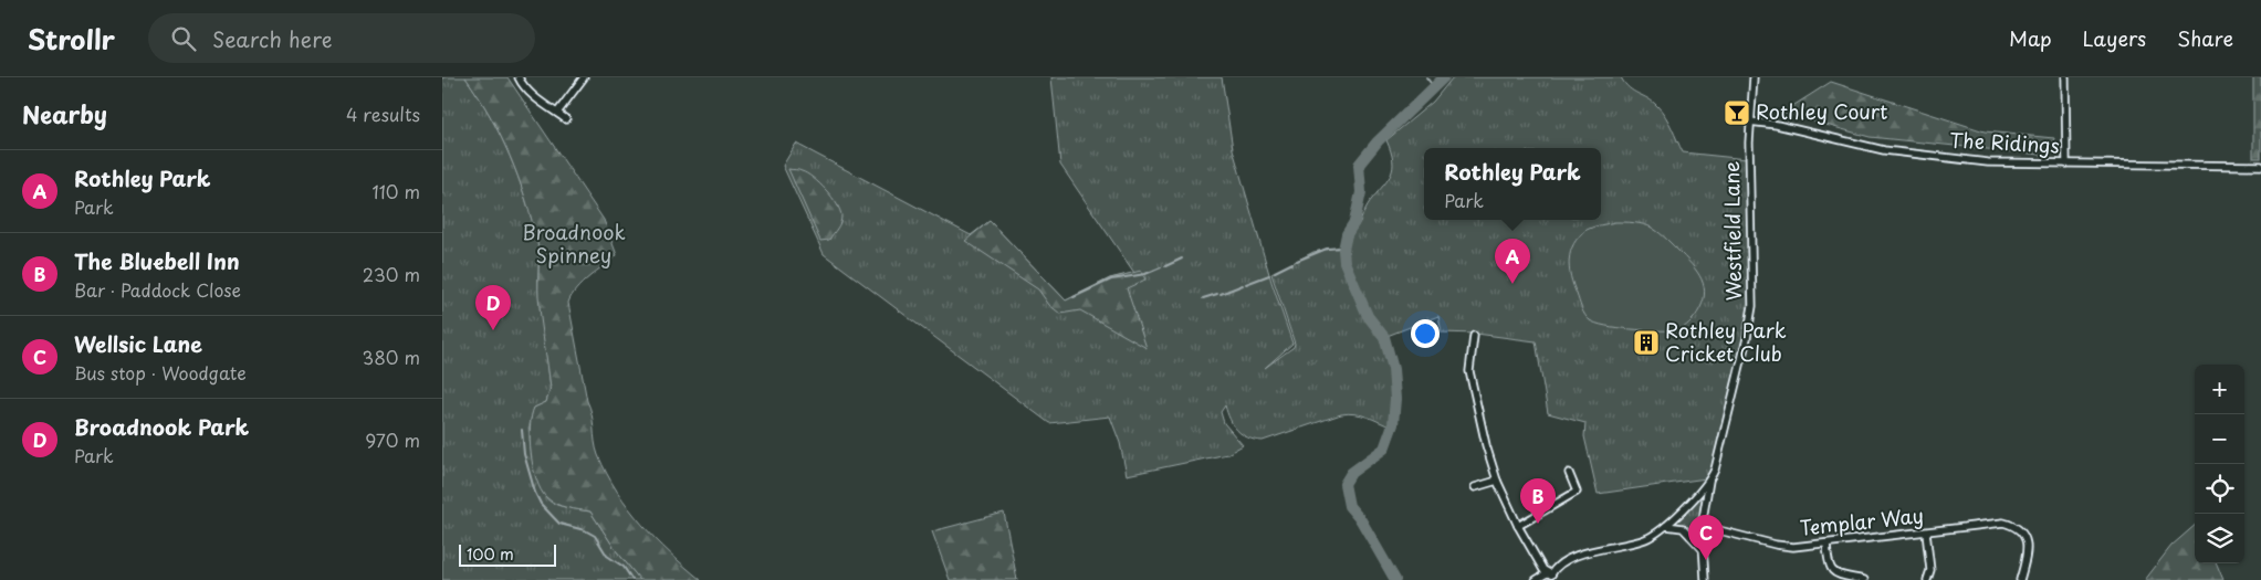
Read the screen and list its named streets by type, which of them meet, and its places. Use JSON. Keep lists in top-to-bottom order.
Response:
{
  "streets": {
    "street": ["The Ridings", "Westfield Lane", "Templar Way"]
  },
  "crossings": [
    ["The Ridings", "Westfield Lane"]
  ],
  "parks": ["Broadnook Spinney"],
  "places": {
    "bar": ["Rothley Court"],
    "building": ["Rothley Park Cricket Club"]
  },
  "scale_bar": "100 m",
  "page": {
    "header": "Strollr",
    "search": "Search here",
    "nav": ["Map", "Layers", "Share"],
    "heading": ["Nearby", "4 results"],
    "popup": ["Rothley Park", "Park"],
    "list": [
      {
        "mark": "A",
        "name": "Rothley Park",
        "note": "Park",
        "value": "110 m"
      },
      {
        "mark": "B",
        "name": "The Bluebell Inn",
        "note": "Bar · Paddock Close",
        "value": "230 m"
      },
      {
        "mark": "C",
        "name": "Wellsic Lane",
        "note": "Bus stop · Woodgate",
        "value": "380 m"
      },
      {
        "mark": "D",
        "name": "Broadnook Park",
        "note": "Park",
        "value": "970 m"
      }
    ],
    "pins": [
      "A",
      "D",
      "B",
      "C"
    ],
    "map_buttons": ["+", "−"],
    "scale": "100 m"
  }
}
